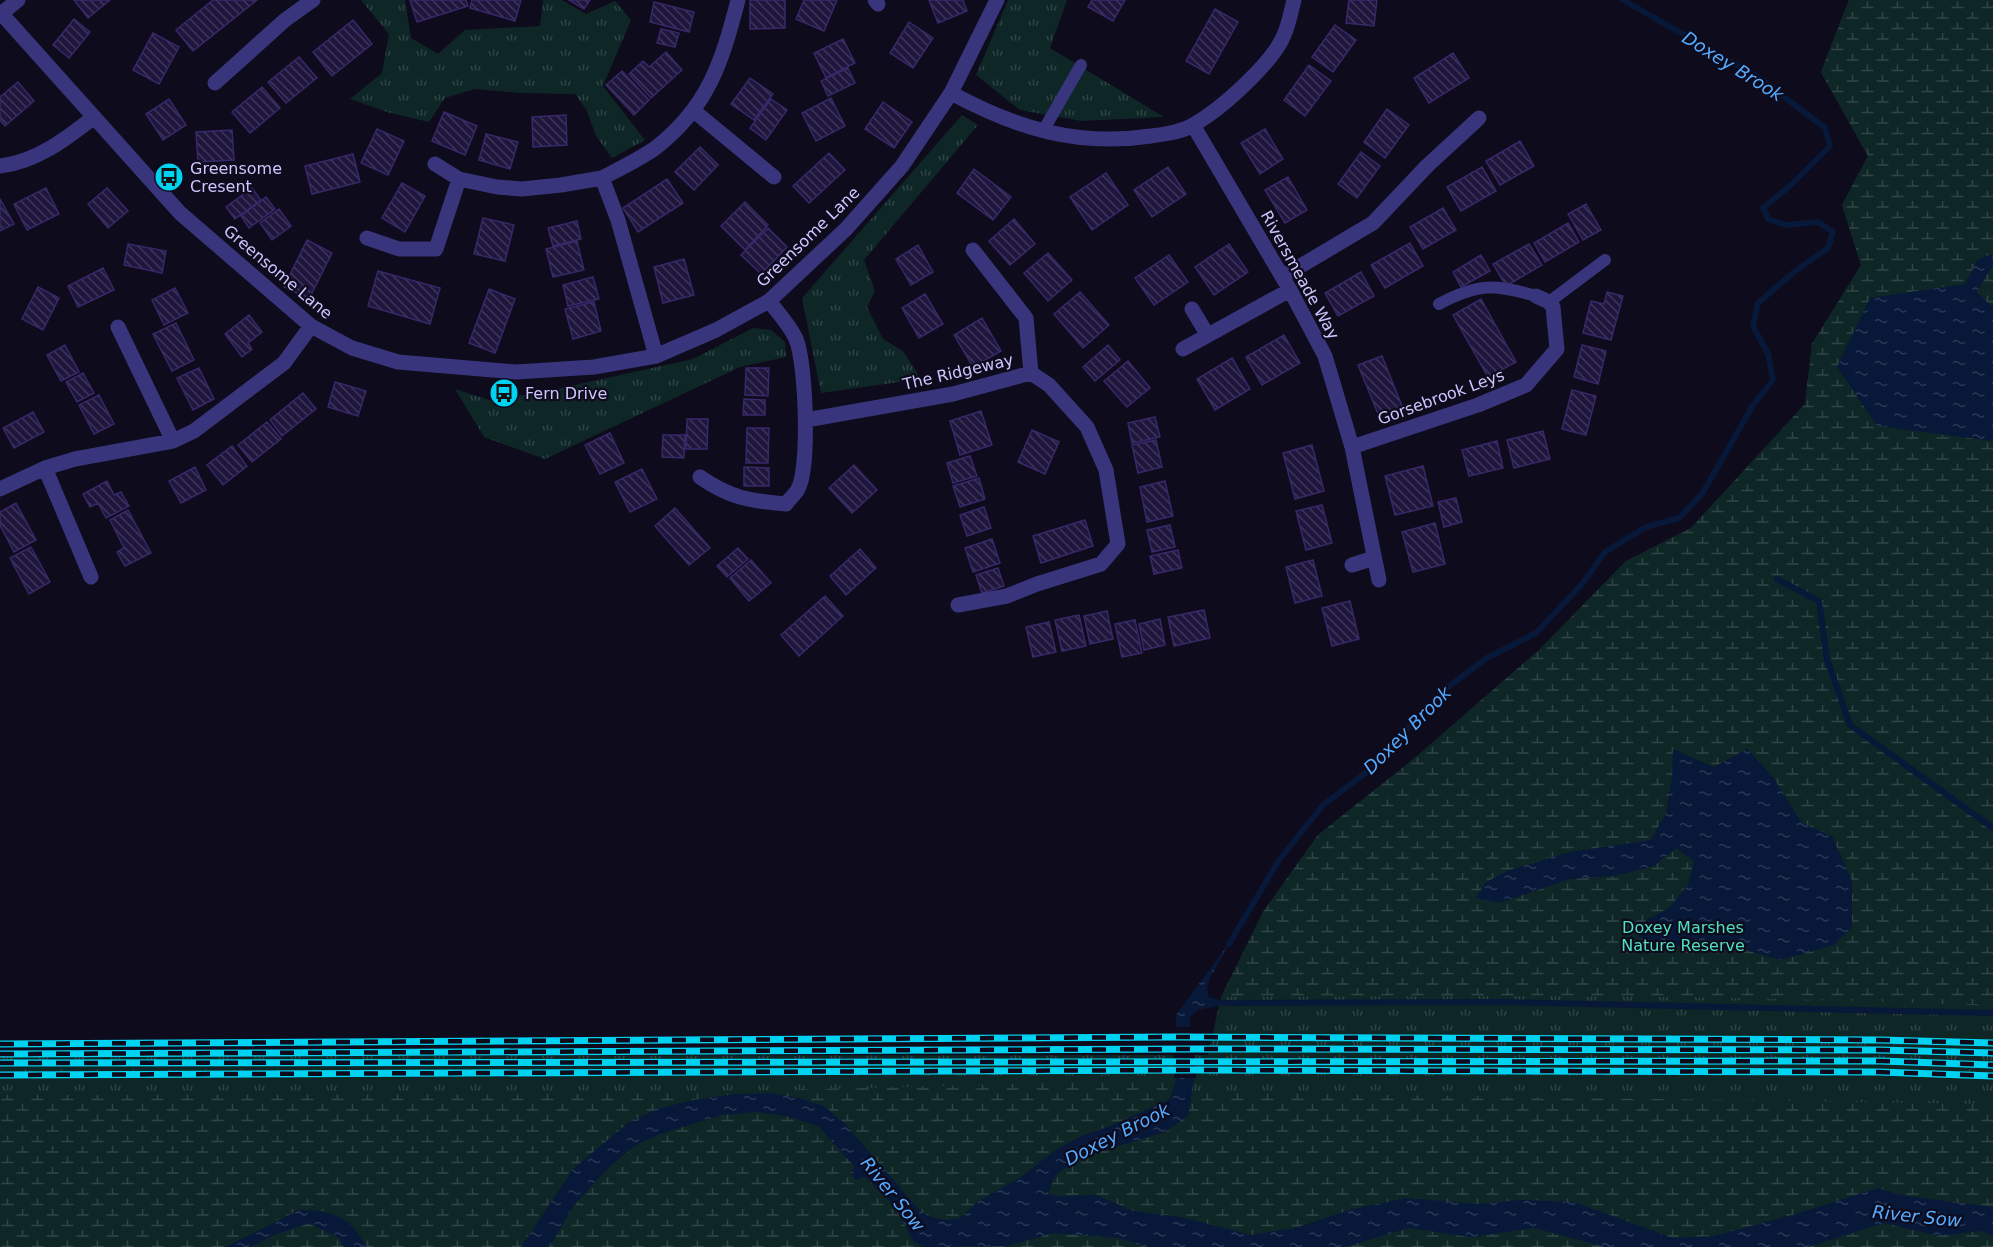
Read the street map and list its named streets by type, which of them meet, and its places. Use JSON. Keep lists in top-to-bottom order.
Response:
{
  "streets": {
    "street": [
      "Greensome Lane",
      "Riversmeade Way",
      "The Ridgeway",
      "Gorsebrook Leys"
    ]
  },
  "crossings": [
    ["Riversmeade Way", "Gorsebrook Leys"]
  ],
  "water": ["Doxey Brook", "River Sow"],
  "parks": ["Doxey Marshes Nature Reserve"],
  "places": {
    "bus stop": ["Greensome Cresent", "Fern Drive"]
  }
}
